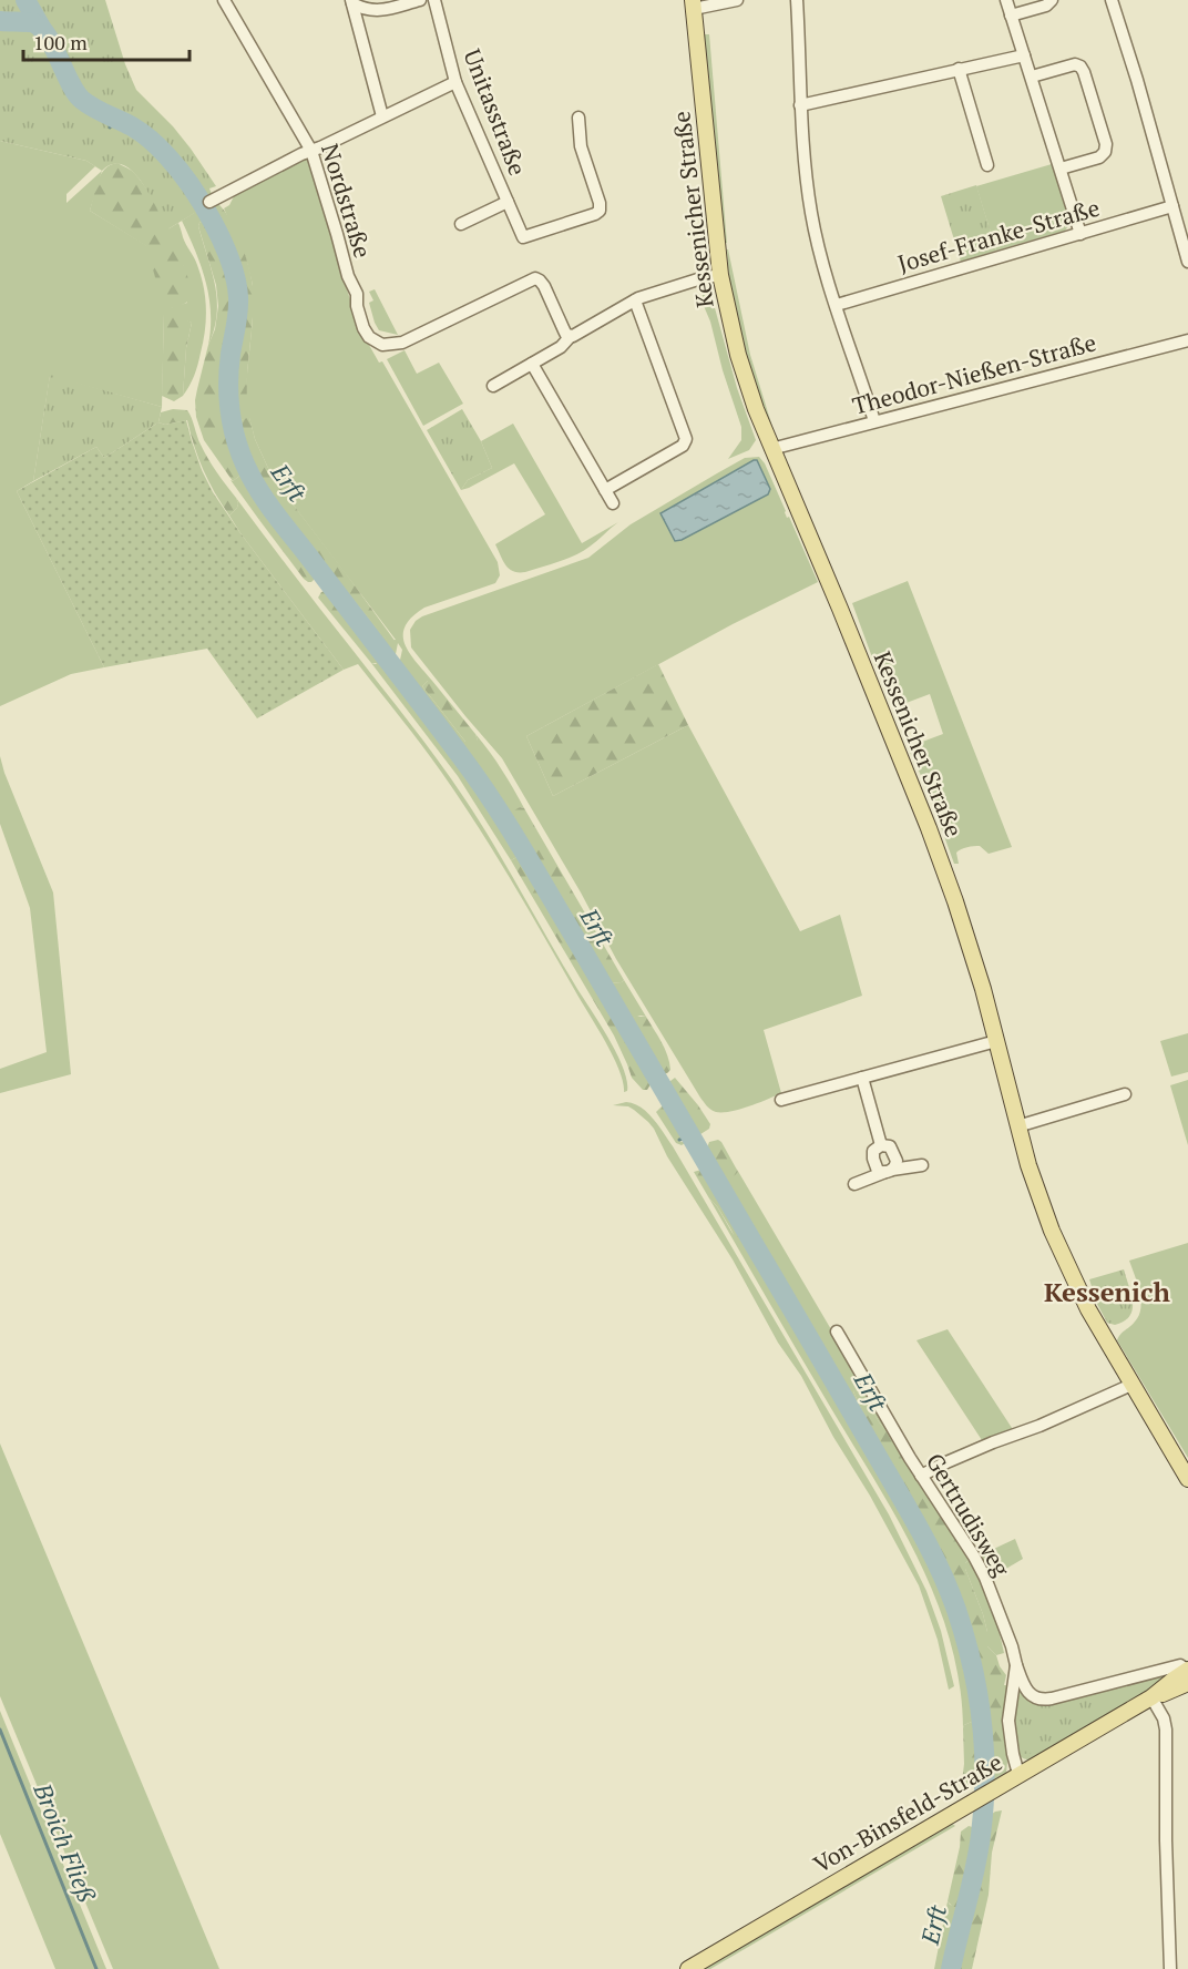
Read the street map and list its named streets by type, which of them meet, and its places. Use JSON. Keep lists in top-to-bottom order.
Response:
{
  "streets": {
    "main road": ["Kessenicher Straße", "Von-Binsfeld-Straße"],
    "street": [
      "Unitasstraße",
      "Nordstraße",
      "Josef-Franke-Straße",
      "Theodor-Nießen-Straße",
      "Gertrudisweg"
    ]
  },
  "crossings": [
    ["Kessenicher Straße", "Theodor-Nießen-Straße"],
    ["Gertrudisweg", "Von-Binsfeld-Straße"]
  ],
  "districts": ["Kessenich"],
  "water": ["Erft", "Broich Fließ"],
  "scale_bar": "100 m"
}
